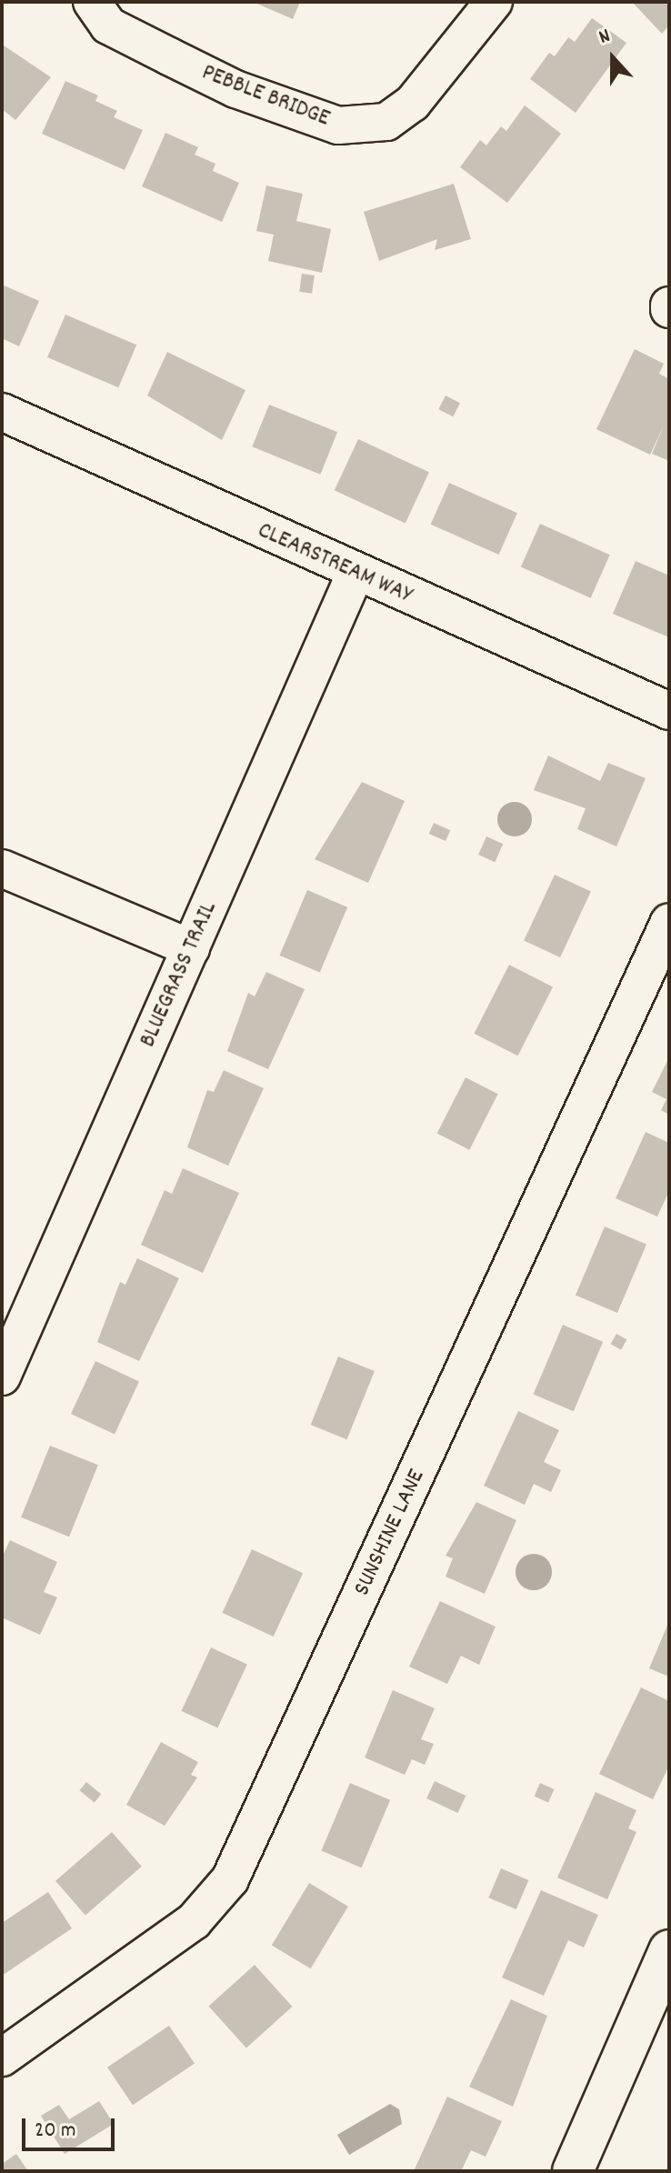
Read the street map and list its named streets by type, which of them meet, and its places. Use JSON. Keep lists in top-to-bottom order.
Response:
{
  "streets": {
    "street": [
      "PEBBLE BRIDGE",
      "CLEARSTREAM WAY",
      "BLUEGRASS TRAIL",
      "SUNSHINE LANE"
    ]
  },
  "crossings": [
    ["CLEARSTREAM WAY", "BLUEGRASS TRAIL"]
  ],
  "scale_bar": "20 m",
  "north": "top"
}
